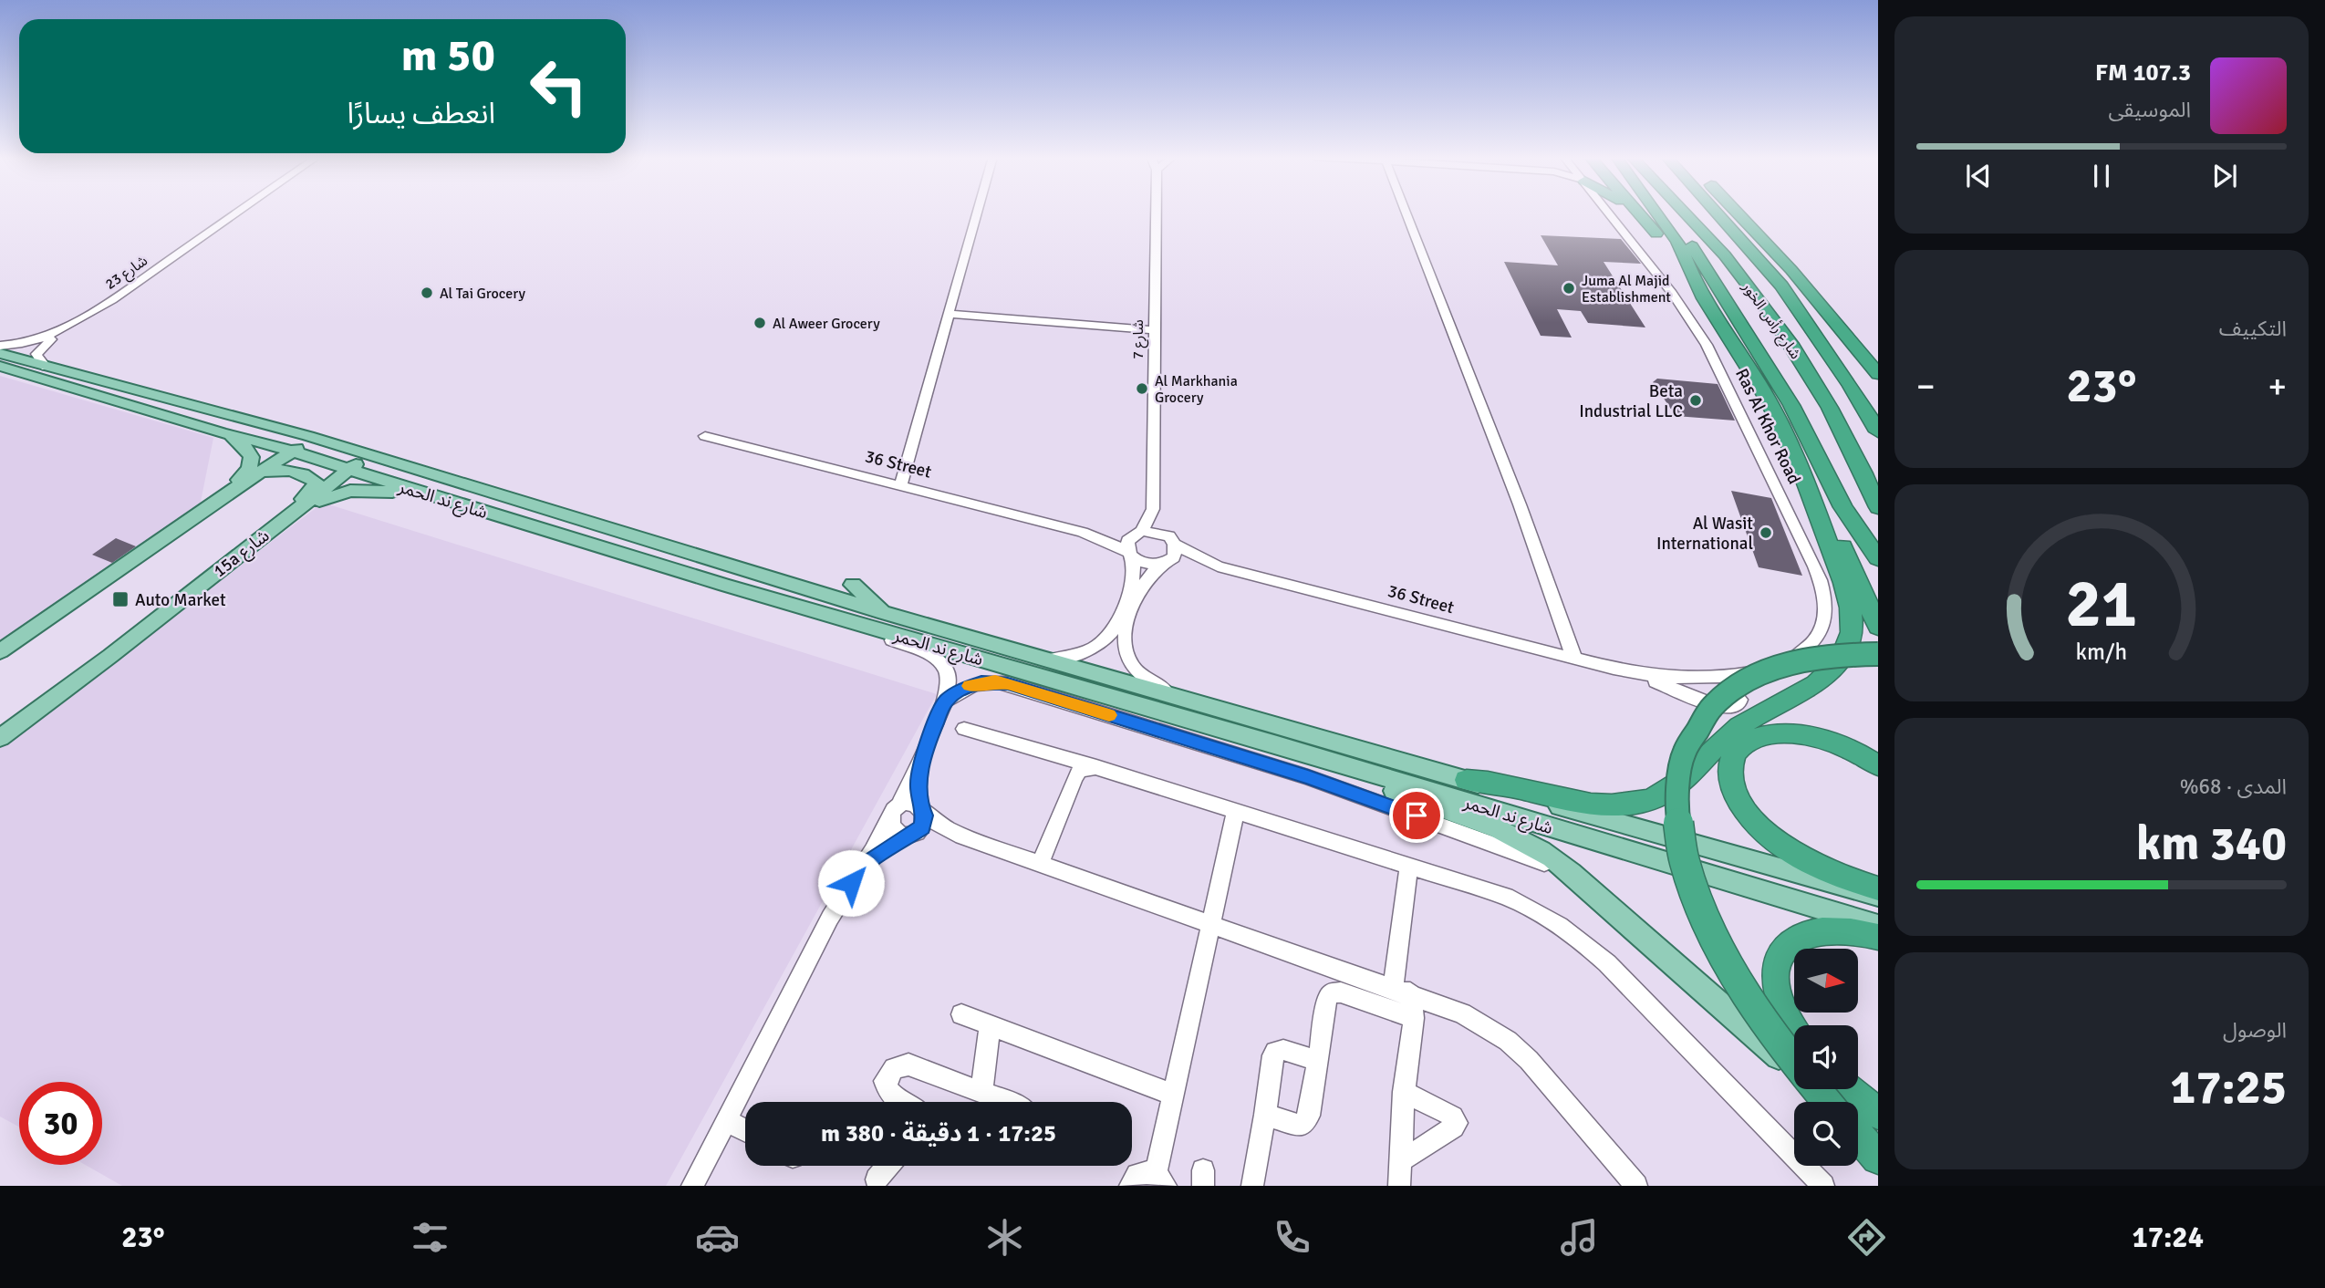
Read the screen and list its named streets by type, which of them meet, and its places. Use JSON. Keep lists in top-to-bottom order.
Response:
{
  "streets": {
    "highway": ["شارع رأس الخور"],
    "main road": ["شارع ند الحمر", "15a شارع"],
    "street": [
      "شارع 23",
      "شارع 7",
      "Ras Al Khor Road",
      "36 Street"
    ]
  },
  "crossings": [
    ["شارع 23", "شارع ند الحمر"],
    ["شارع 7", "36 Street"],
    ["Ras Al Khor Road", "36 Street"],
    ["شارع ند الحمر", "15a شارع"]
  ],
  "places": {
    "other": [
      "Juma Al Majid Establishment",
      "Al Tai Grocery",
      "Al Aweer Grocery",
      "Al Markhania Grocery",
      "Beta Industrial LLC",
      "Al Wasit International"
    ],
    "transit": ["Auto Market"]
  },
  "north": "right",
  "page": {
    "turn": ["50 m", "انعطف يسارًا"],
    "song": ["107.3 FM", "الموسيقى"],
    "tile": [
      "التكييف",
      ["المدى · 68%", "340 km"],
      ["الوصول", "17:25"]
    ],
    "heat": ["−", "23°", "+"],
    "limit": "30",
    "trip": "17:25 · 1 دقيقة · 380 m",
    "tabs": ["17:24", "23°"],
    "gauge": ["21", "km/h"]
  }
}
